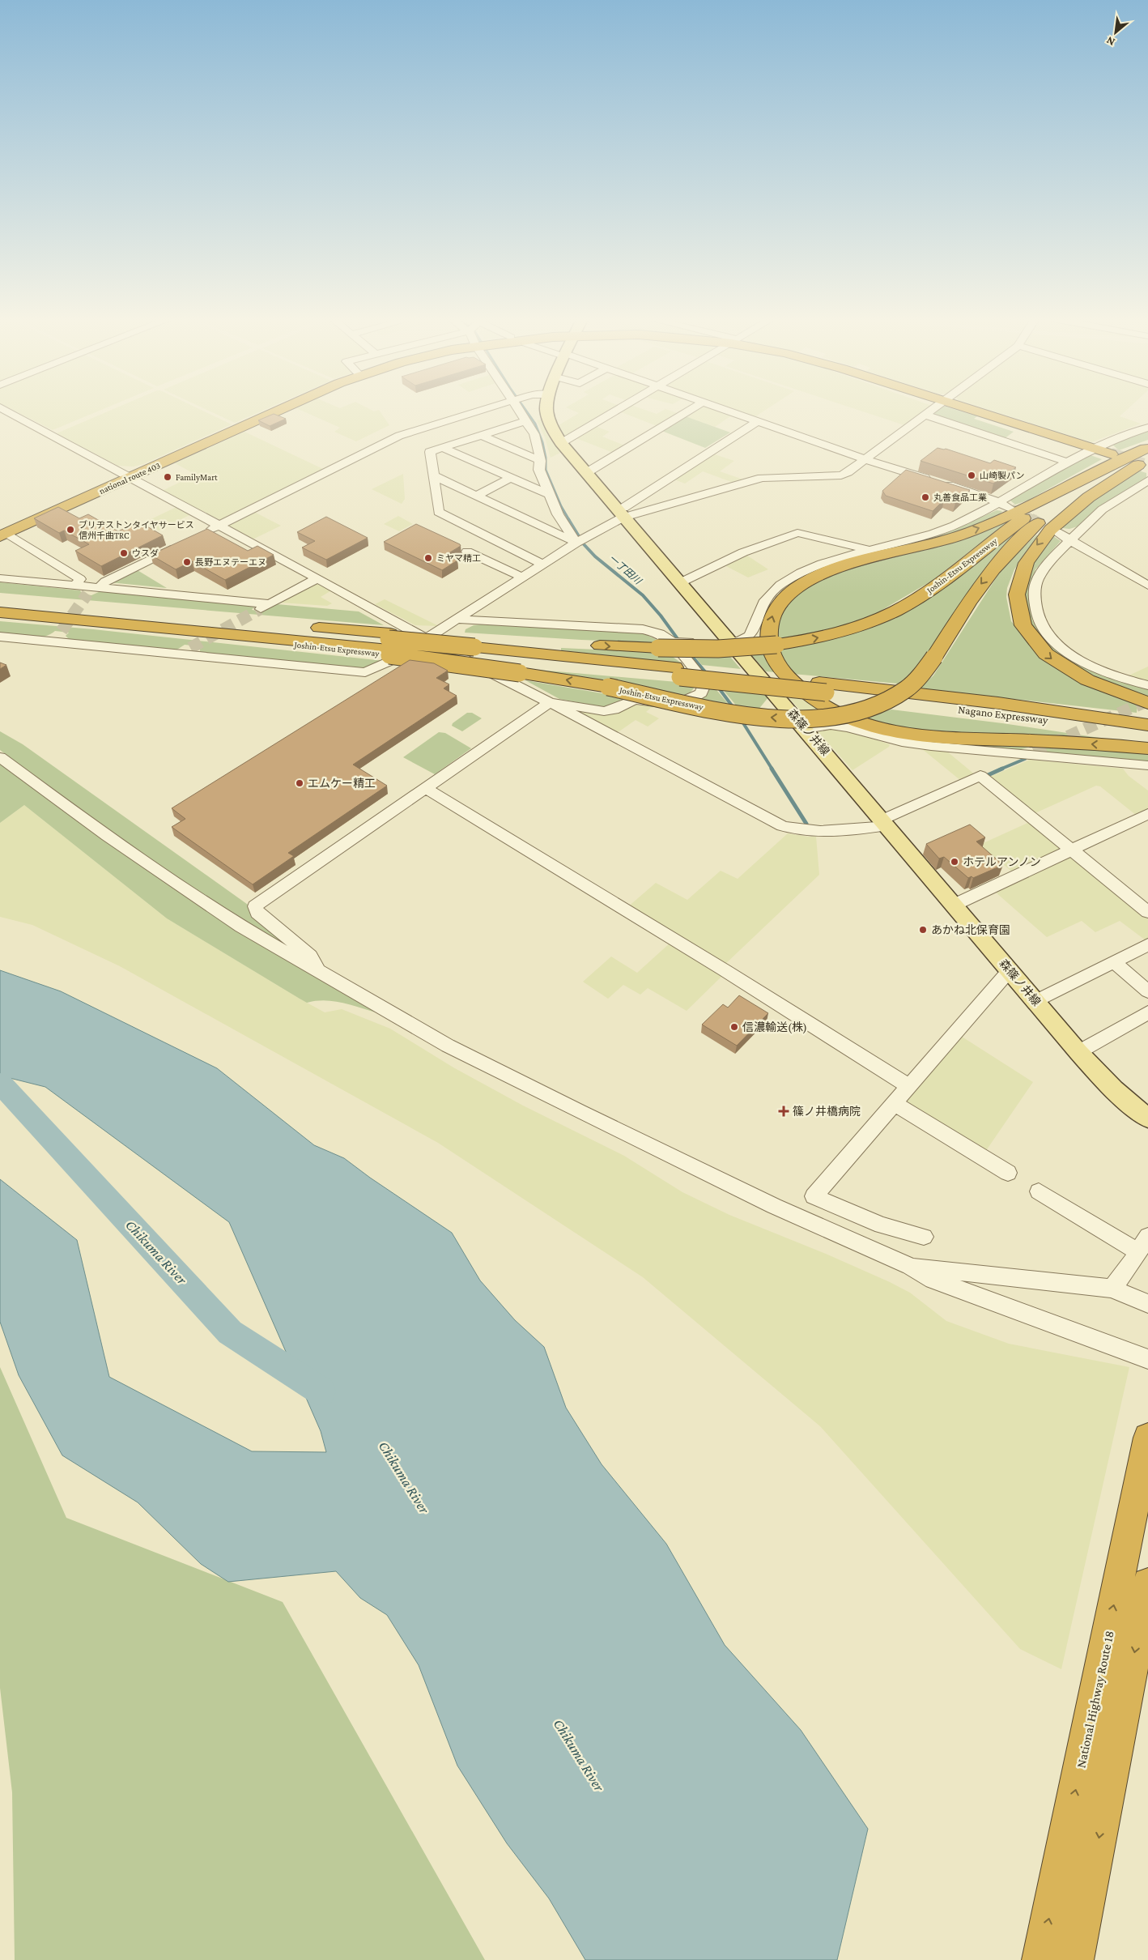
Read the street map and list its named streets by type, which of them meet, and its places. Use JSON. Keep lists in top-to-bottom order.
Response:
{
  "streets": {
    "highway": [
      "national route 403",
      "Joshin-Etsu Expressway",
      "Nagano Expressway",
      "National Highway Route 18"
    ],
    "main road": ["森篠ノ井線"]
  },
  "crossings": [
    ["Joshin-Etsu Expressway", "Nagano Expressway"]
  ],
  "water": ["一丁田川", "Chikuma River"],
  "places": {
    "other": [
      "山崎製パン",
      "FamilyMart",
      "丸善食品工業",
      "ブリヂストンタイヤサービス 信州千曲TRC",
      "ウスダ",
      "ミヤマ精工",
      "長野エヌテーエヌ",
      "エムケー精工",
      "ホテルアンノン",
      "あかね北保育園",
      "信濃輸送(株)"
    ],
    "health": ["篠ノ井橋病院"]
  },
  "north": "bottom left"
}
